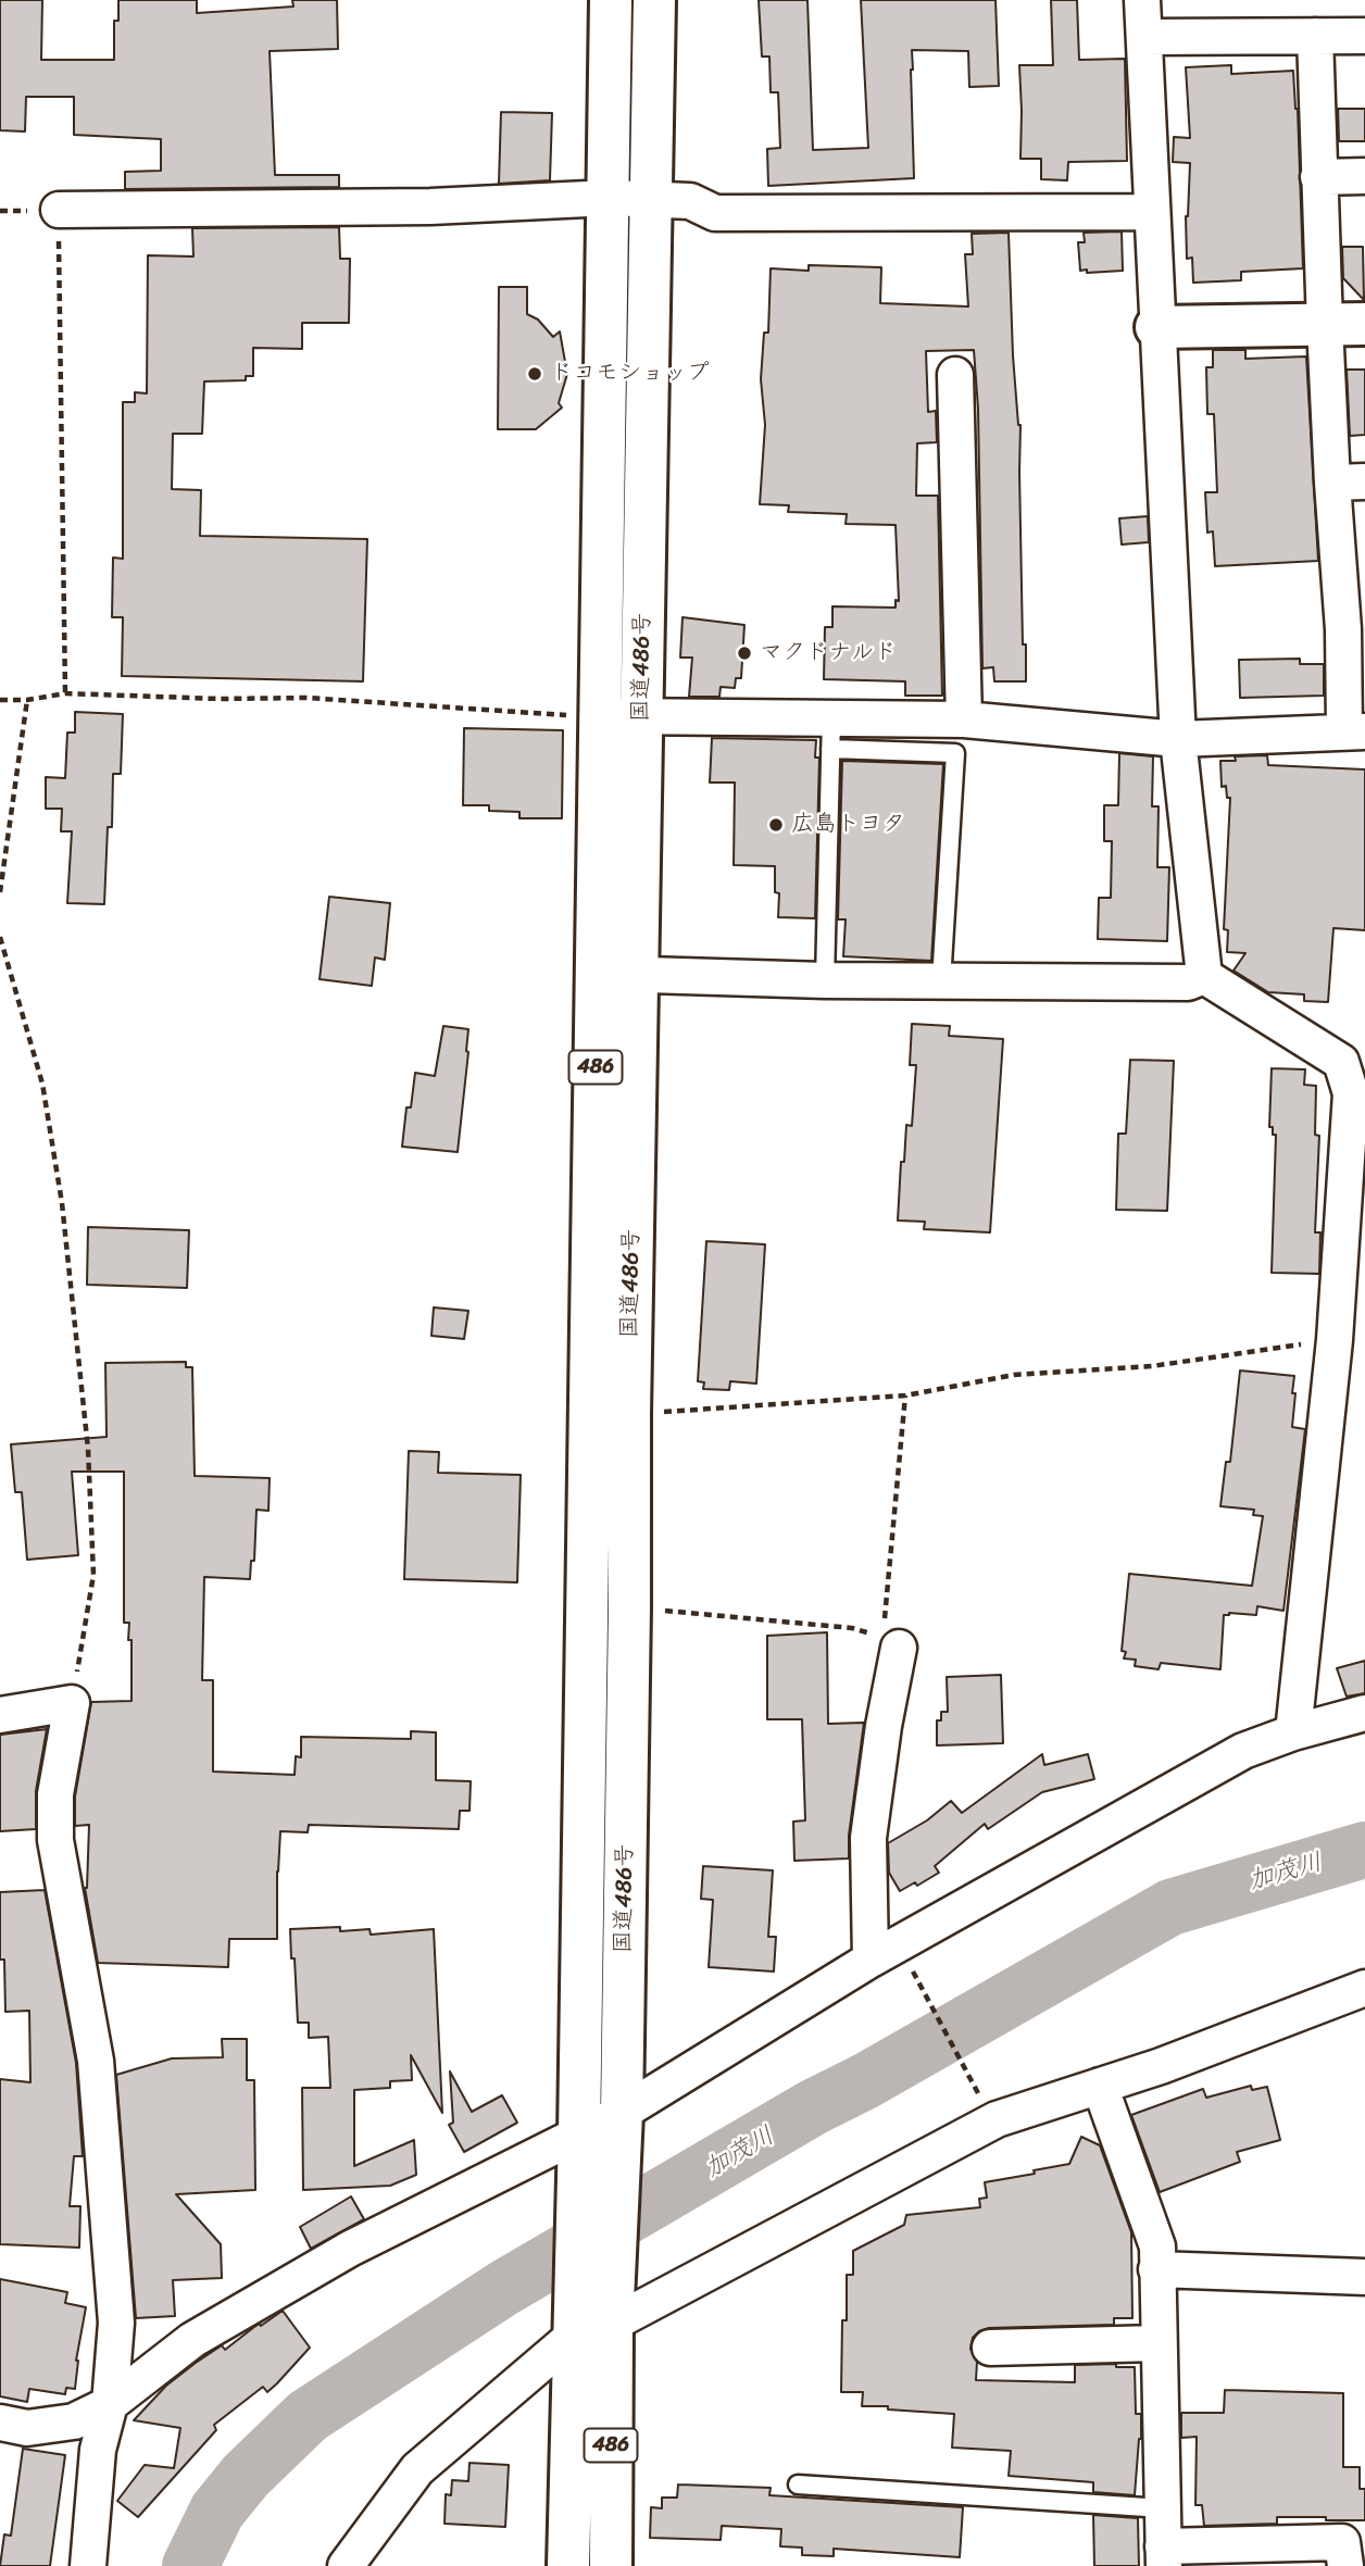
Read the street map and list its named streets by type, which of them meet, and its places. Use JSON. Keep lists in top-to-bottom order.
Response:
{
  "streets": {
    "main road": ["国道486号", "486"]
  },
  "water": ["加茂川"],
  "places": ["ドコモショップ", "マクドナルド", "広島トヨタ"]
}
